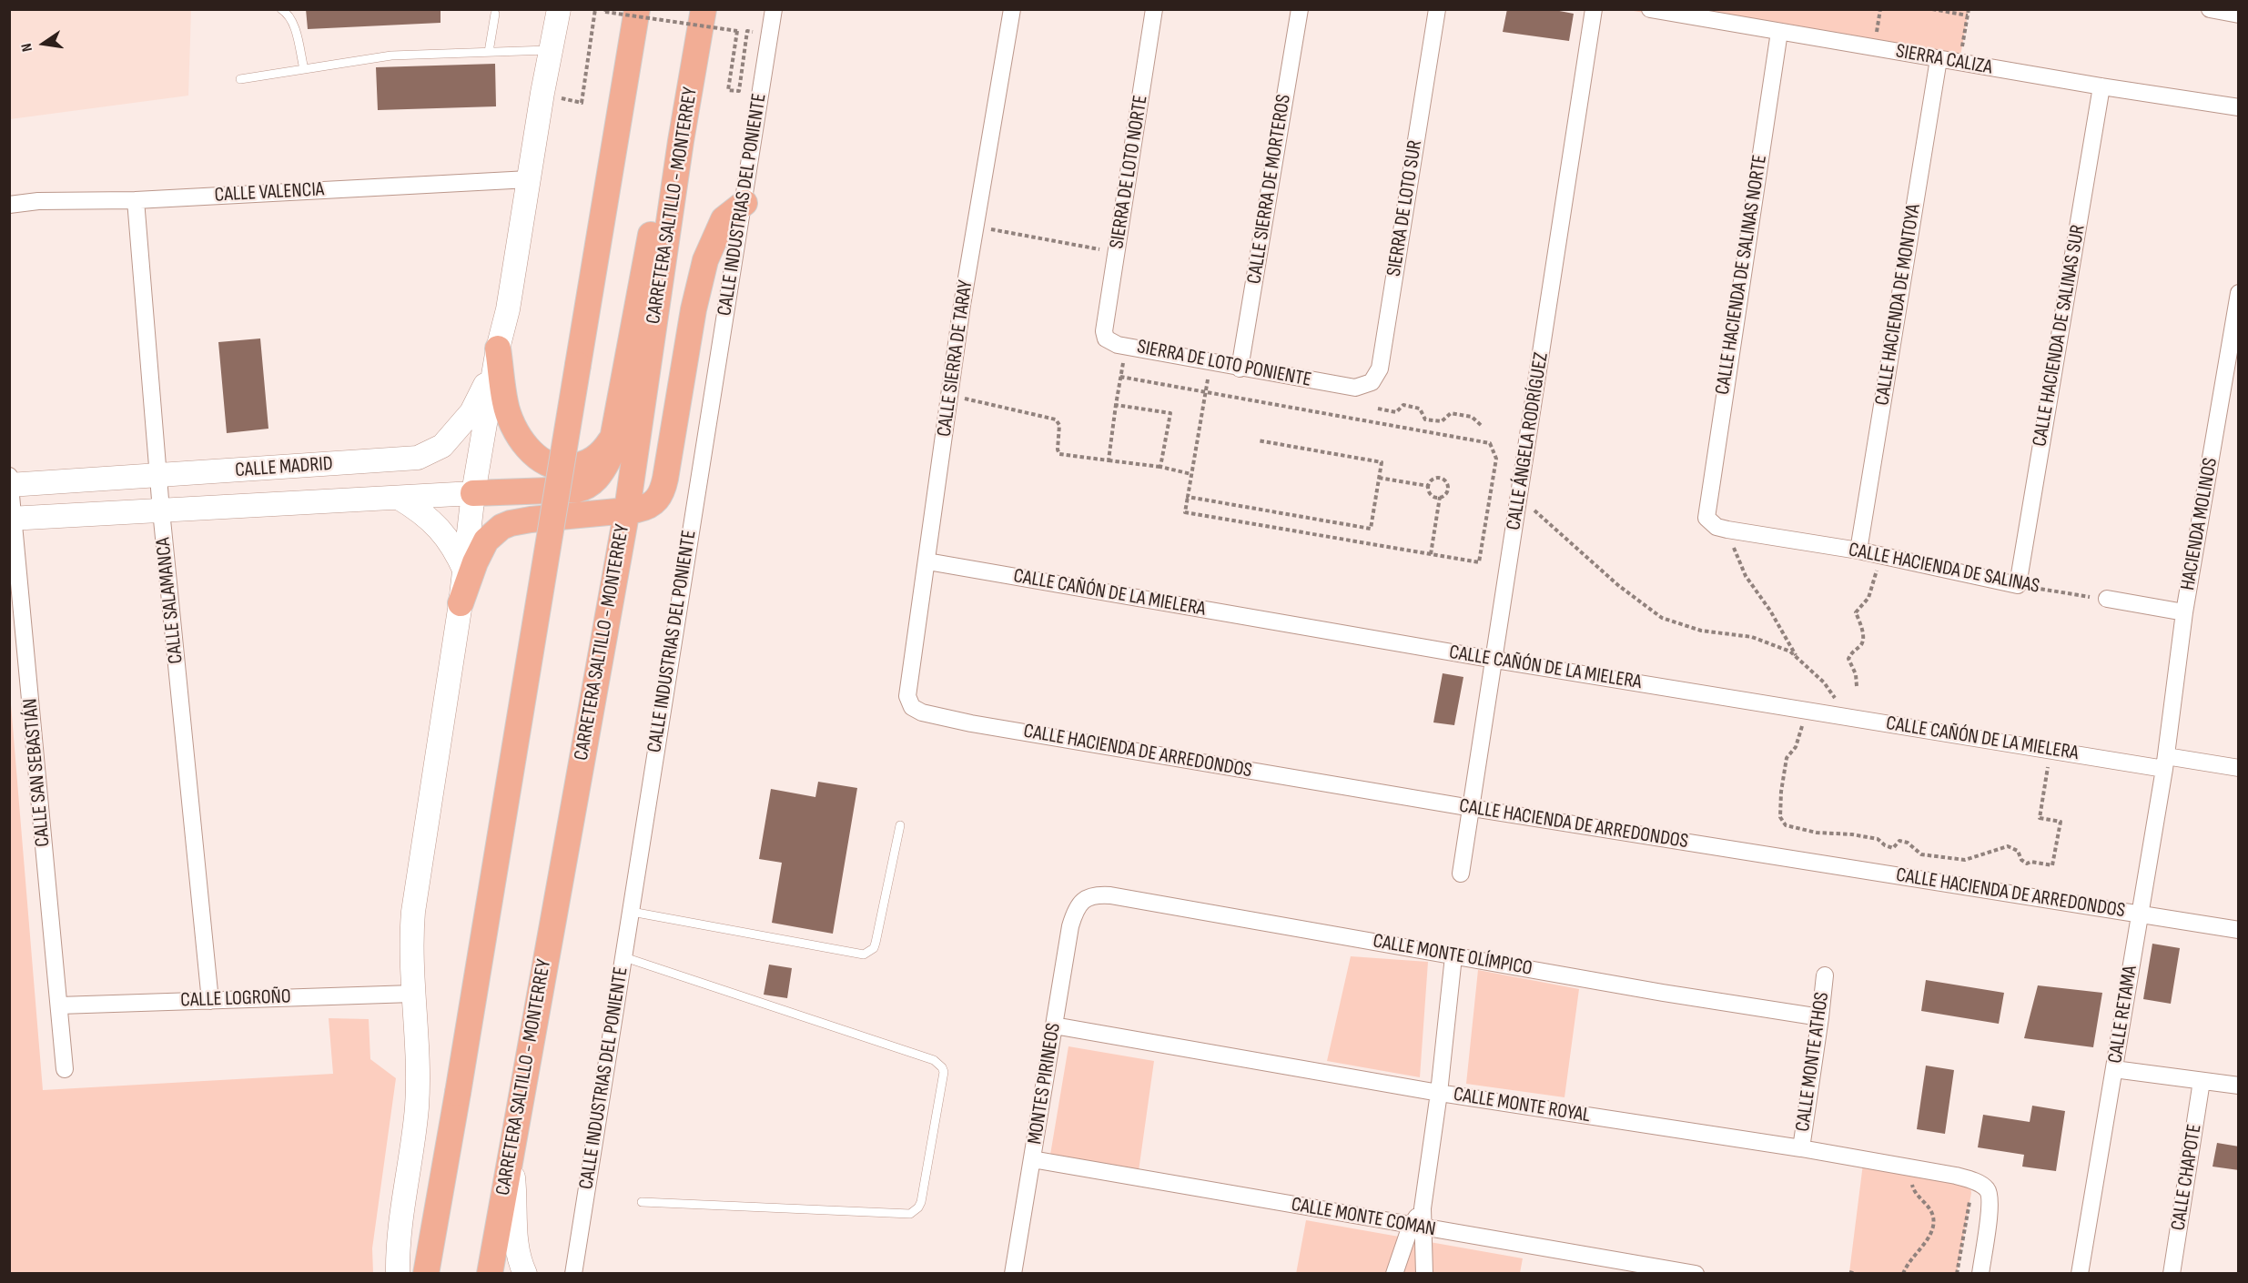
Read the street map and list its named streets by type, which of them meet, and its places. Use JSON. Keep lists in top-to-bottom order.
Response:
{
  "streets": {
    "main road": ["CARRETERA SALTILLO - MONTERREY"],
    "street": [
      "SIERRA CALIZA",
      "SIERRA DE LOTO NORTE",
      "CALLE SIERRA DE MORTEROS",
      "CALLE VALENCIA",
      "CALLE INDUSTRIAS DEL PONIENTE",
      "SIERRA DE LOTO SUR",
      "CALLE HACIENDA DE SALINAS NORTE",
      "CALLE HACIENDA DE MONTOYA",
      "CALLE HACIENDA DE SALINAS SUR",
      "CALLE SIERRA DE TARAY",
      "SIERRA DE LOTO PONIENTE",
      "CALLE ÁNGELA RODRÍGUEZ",
      "CALLE MADRID",
      "HACIENDA MOLINOS",
      "CALLE HACIENDA DE SALINAS",
      "CALLE CAÑÓN DE LA MIELERA",
      "CALLE SALAMANCA",
      "CALLE HACIENDA DE ARREDONDOS",
      "CALLE SAN SEBASTIÁN",
      "CALLE MONTE OLÍMPICO",
      "CALLE LOGROÑO",
      "CALLE RETAMA",
      "CALLE MONTE ATHOS",
      "MONTES PIRINEOS",
      "CALLE MONTE ROYAL",
      "CALLE CHAPOTE",
      "CALLE MONTE COMAN"
    ]
  },
  "crossings": [
    ["SIERRA CALIZA", "CALLE HACIENDA DE SALINAS NORTE"],
    ["SIERRA CALIZA", "CALLE HACIENDA DE MONTOYA"],
    ["SIERRA CALIZA", "CALLE HACIENDA DE SALINAS SUR"],
    ["SIERRA DE LOTO NORTE", "SIERRA DE LOTO PONIENTE"],
    ["CALLE SIERRA DE MORTEROS", "SIERRA DE LOTO PONIENTE"],
    ["CALLE VALENCIA", "CALLE SALAMANCA"],
    ["SIERRA DE LOTO SUR", "SIERRA DE LOTO PONIENTE"],
    ["CALLE HACIENDA DE SALINAS NORTE", "CALLE HACIENDA DE SALINAS"],
    ["CALLE HACIENDA DE MONTOYA", "CALLE HACIENDA DE SALINAS"],
    ["CALLE HACIENDA DE SALINAS SUR", "CALLE HACIENDA DE SALINAS"],
    ["CALLE SIERRA DE TARAY", "CALLE CAÑÓN DE LA MIELERA"],
    ["CALLE SIERRA DE TARAY", "CALLE HACIENDA DE ARREDONDOS"],
    ["CALLE ÁNGELA RODRÍGUEZ", "CALLE CAÑÓN DE LA MIELERA"],
    ["CALLE ÁNGELA RODRÍGUEZ", "CALLE HACIENDA DE ARREDONDOS"],
    ["CALLE MADRID", "CALLE SALAMANCA"],
    ["CALLE MADRID", "CALLE SAN SEBASTIÁN"],
    ["HACIENDA MOLINOS", "CALLE CAÑÓN DE LA MIELERA"],
    ["HACIENDA MOLINOS", "CALLE RETAMA"],
    ["CALLE CAÑÓN DE LA MIELERA", "CALLE RETAMA"],
    ["CALLE SALAMANCA", "CALLE LOGROÑO"],
    ["CALLE HACIENDA DE ARREDONDOS", "CALLE RETAMA"],
    ["CALLE SAN SEBASTIÁN", "CALLE LOGROÑO"],
    ["CALLE MONTE OLÍMPICO", "CALLE MONTE ATHOS"],
    ["CALLE MONTE OLÍMPICO", "MONTES PIRINEOS"],
    ["CALLE MONTE ATHOS", "CALLE MONTE ROYAL"],
    ["MONTES PIRINEOS", "CALLE MONTE ROYAL"],
    ["MONTES PIRINEOS", "CALLE MONTE COMAN"]
  ],
  "north": "left"
}
